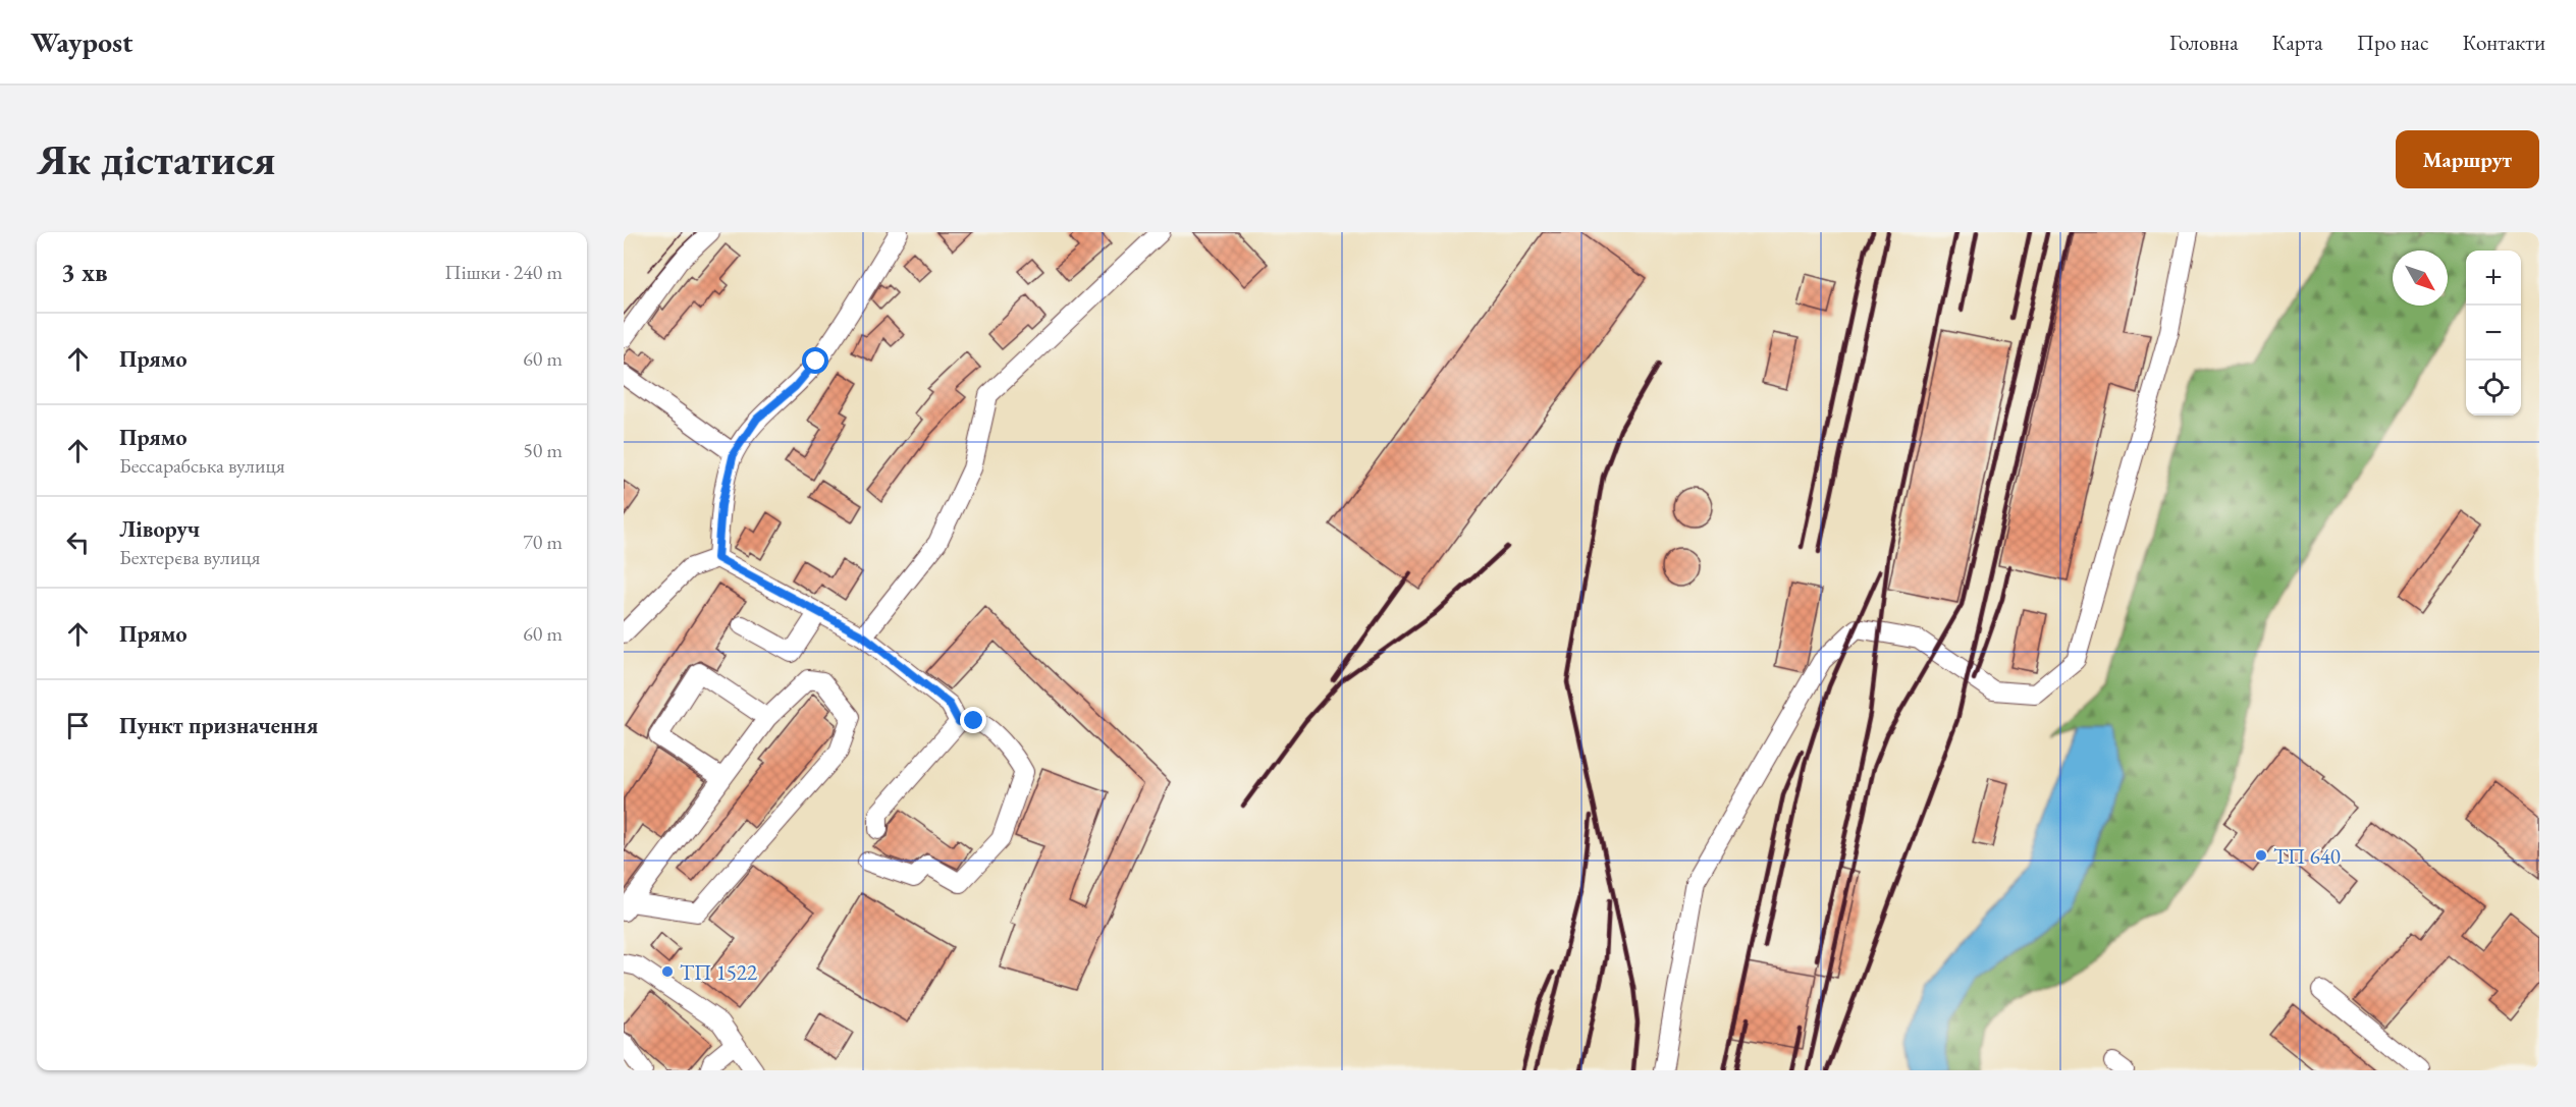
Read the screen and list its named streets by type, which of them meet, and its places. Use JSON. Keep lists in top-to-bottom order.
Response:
{
  "places": ["ТП 640", "ТП 1522"],
  "north": "bottom right",
  "page": {
    "header": "Waypost",
    "nav": [
      "Головна",
      "Карта",
      "Про нас",
      "Контакти"
    ],
    "buttons": "Маршрут",
    "title": "Як дістатися",
    "heading": ["3 хв", "Пішки · 240 m"],
    "map_buttons": ["+", "−"],
    "list": [
      ["Прямо", "60 m"],
      ["Прямо", "Бессарабська вулиця", "50 m"],
      ["Ліворуч", "Бехтерєва вулиця", "70 m"],
      ["Прямо", "60 m"],
      "Пункт призначення"
    ]
  }
}
